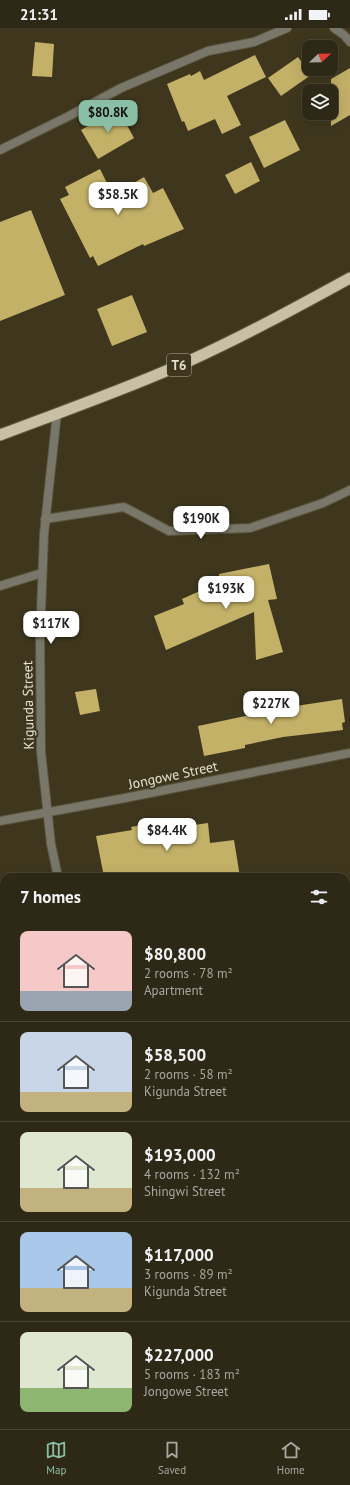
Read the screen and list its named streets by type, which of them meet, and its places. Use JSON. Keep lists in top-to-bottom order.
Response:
{
  "streets": {
    "highway": ["T6"],
    "street": ["Kigunda Street", "Jongowe Street"]
  },
  "crossings": [
    ["T6", "Kigunda Street"],
    ["Kigunda Street", "Jongowe Street"]
  ],
  "north": "right",
  "page": {
    "status": "21:31",
    "price": [
      "$80.8K",
      "$58.5K",
      "$190K",
      "$193K",
      "$117K",
      "$227K",
      "$84.4K"
    ],
    "heading": "7 homes",
    "list": [
      {
        "name": "$80,800",
        "note": "2 rooms · 78 m² · Apartment"
      },
      {
        "name": "$58,500",
        "note": "2 rooms · 58 m² · Kigunda Street"
      },
      {
        "name": "$193,000",
        "note": "4 rooms · 132 m² · Shingwi Street"
      },
      {
        "name": "$117,000",
        "note": "3 rooms · 89 m² · Kigunda Street"
      },
      {
        "name": "$227,000",
        "note": "5 rooms · 183 m² · Jongowe Street"
      }
    ],
    "tabs": ["Map", "Saved", "Home"]
  }
}
